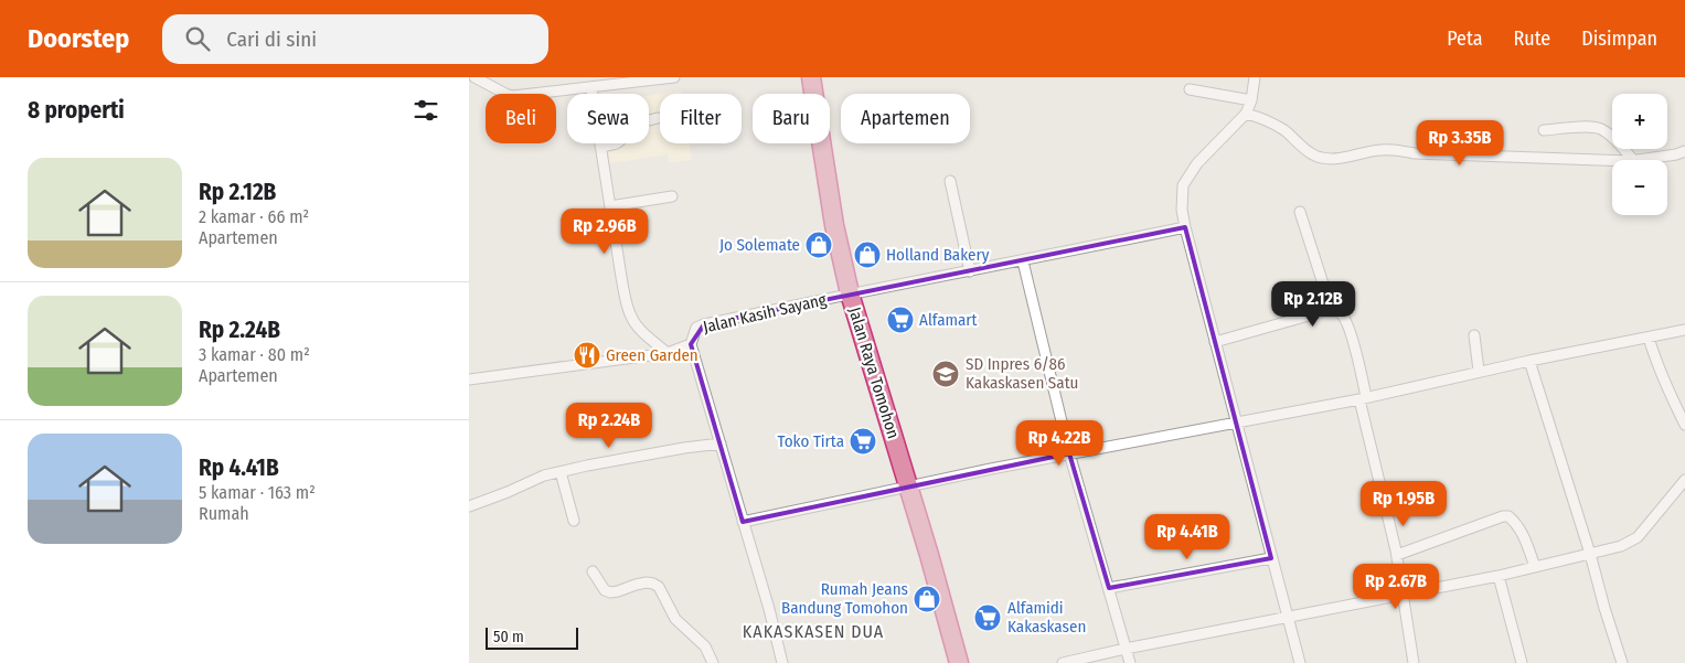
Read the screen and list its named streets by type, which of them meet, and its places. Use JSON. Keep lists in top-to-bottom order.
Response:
{
  "streets": {
    "highway": ["Jalan Raya Tomohon"],
    "street": ["Jalan Kasih Sayang"]
  },
  "crossings": [
    ["Jalan Kasih Sayang", "Jalan Raya Tomohon"]
  ],
  "districts": ["KAKASKASEN DUA"],
  "places": {
    "shop": ["Jo Solemate", "Holland Bakery", "Rumah Jeans Bandung Tomohon"],
    "supermarket": ["Alfamart", "Toko Tirta", "Alfamidi Kakaskasen"],
    "restaurant": ["Green Garden"],
    "school or university": ["SD Inpres 6/86 Kakaskasen Satu"]
  },
  "scale_bar": "50 m",
  "page": {
    "header": "Doorstep",
    "search": "Cari di sini",
    "nav": ["Peta", "Rute", "Disimpan"],
    "heading": "8 properti",
    "map_buttons": ["+", "−"],
    "chip": [
      "Beli",
      "Sewa",
      "Filter",
      "Baru",
      "Apartemen"
    ],
    "price": [
      "Rp 3.35B",
      "Rp 2.96B",
      "Rp 2.12B",
      "Rp 2.24B",
      "Rp 4.22B",
      "Rp 1.95B",
      "Rp 4.41B",
      "Rp 2.67B"
    ],
    "list": [
      {
        "name": "Rp 2.12B",
        "note": "2 kamar · 66 m² · Apartemen"
      },
      {
        "name": "Rp 2.24B",
        "note": "3 kamar · 80 m² · Apartemen"
      },
      {
        "name": "Rp 4.41B",
        "note": "5 kamar · 163 m² · Rumah"
      }
    ],
    "scale": "50 m"
  }
}
